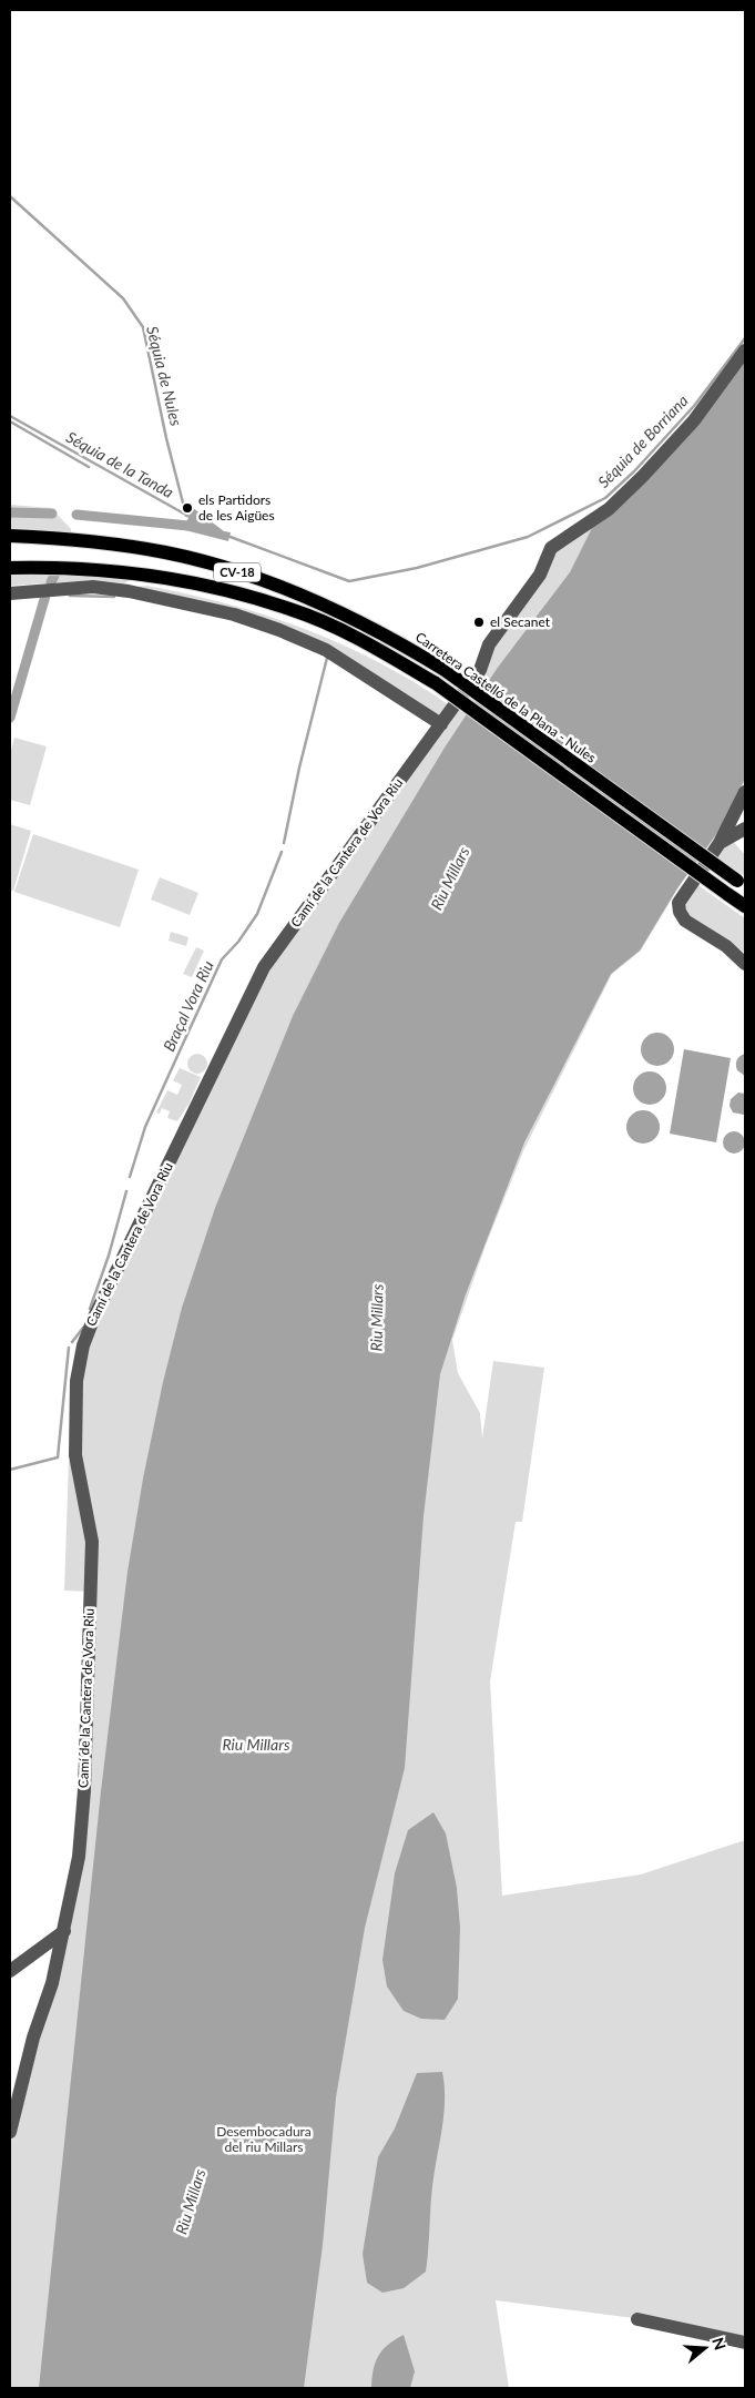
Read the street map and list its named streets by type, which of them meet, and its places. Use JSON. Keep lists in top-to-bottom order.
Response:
{
  "streets": {
    "main road": ["CV-18", "Carretera Castelló de la Plana - Nules"],
    "street": ["Camí de la Cantera de Vora Riu"]
  },
  "water": [
    "Séquia de Nules",
    "Séquia de Borriana",
    "Séquia de la Tanda",
    "Riu Millars",
    "Braçal Vora Riu"
  ],
  "parks": ["Desembocadura del riu Millars"],
  "places": ["els Partidors de les Aigües", "el Secanet"],
  "north": "right"
}
